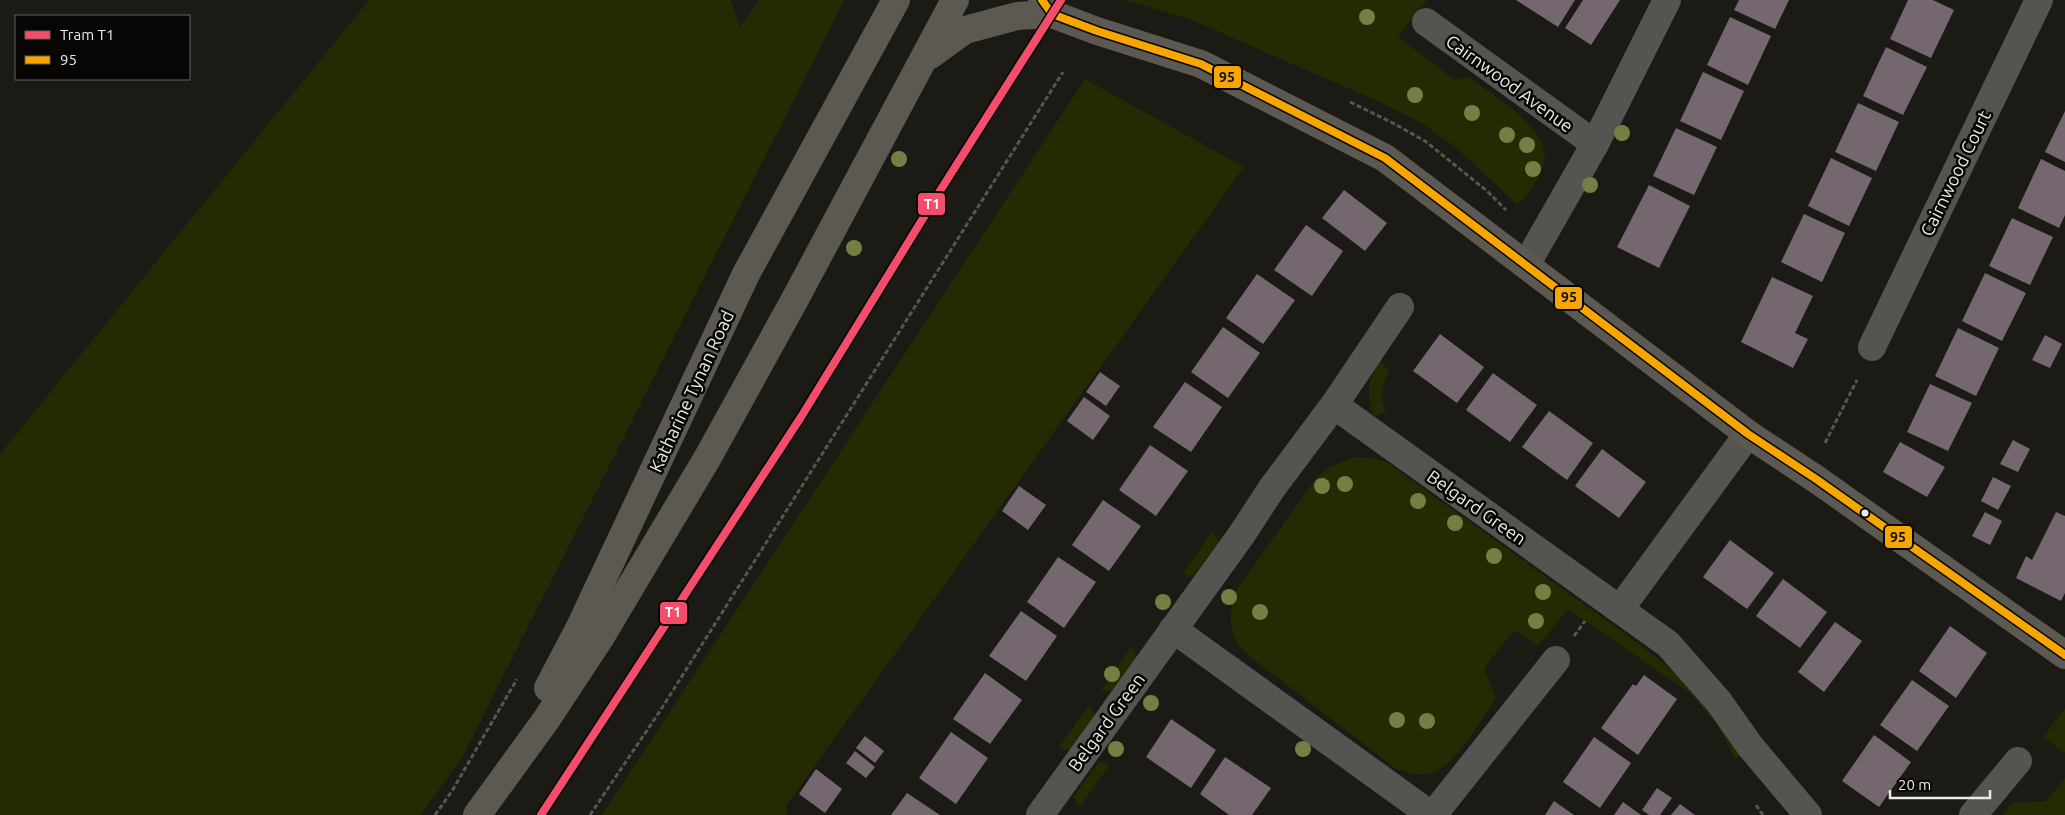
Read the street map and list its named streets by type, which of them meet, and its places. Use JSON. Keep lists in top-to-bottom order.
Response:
{
  "streets": {
    "main road": ["Katharine Tynan Road"],
    "street": ["Cairnwood Avenue", "Cairnwood Court", "Belgard Green"]
  },
  "lines": ["tram line T1", "transit line 95"],
  "legend": ["Tram T1", "95"],
  "scale_bar": "20 m"
}
